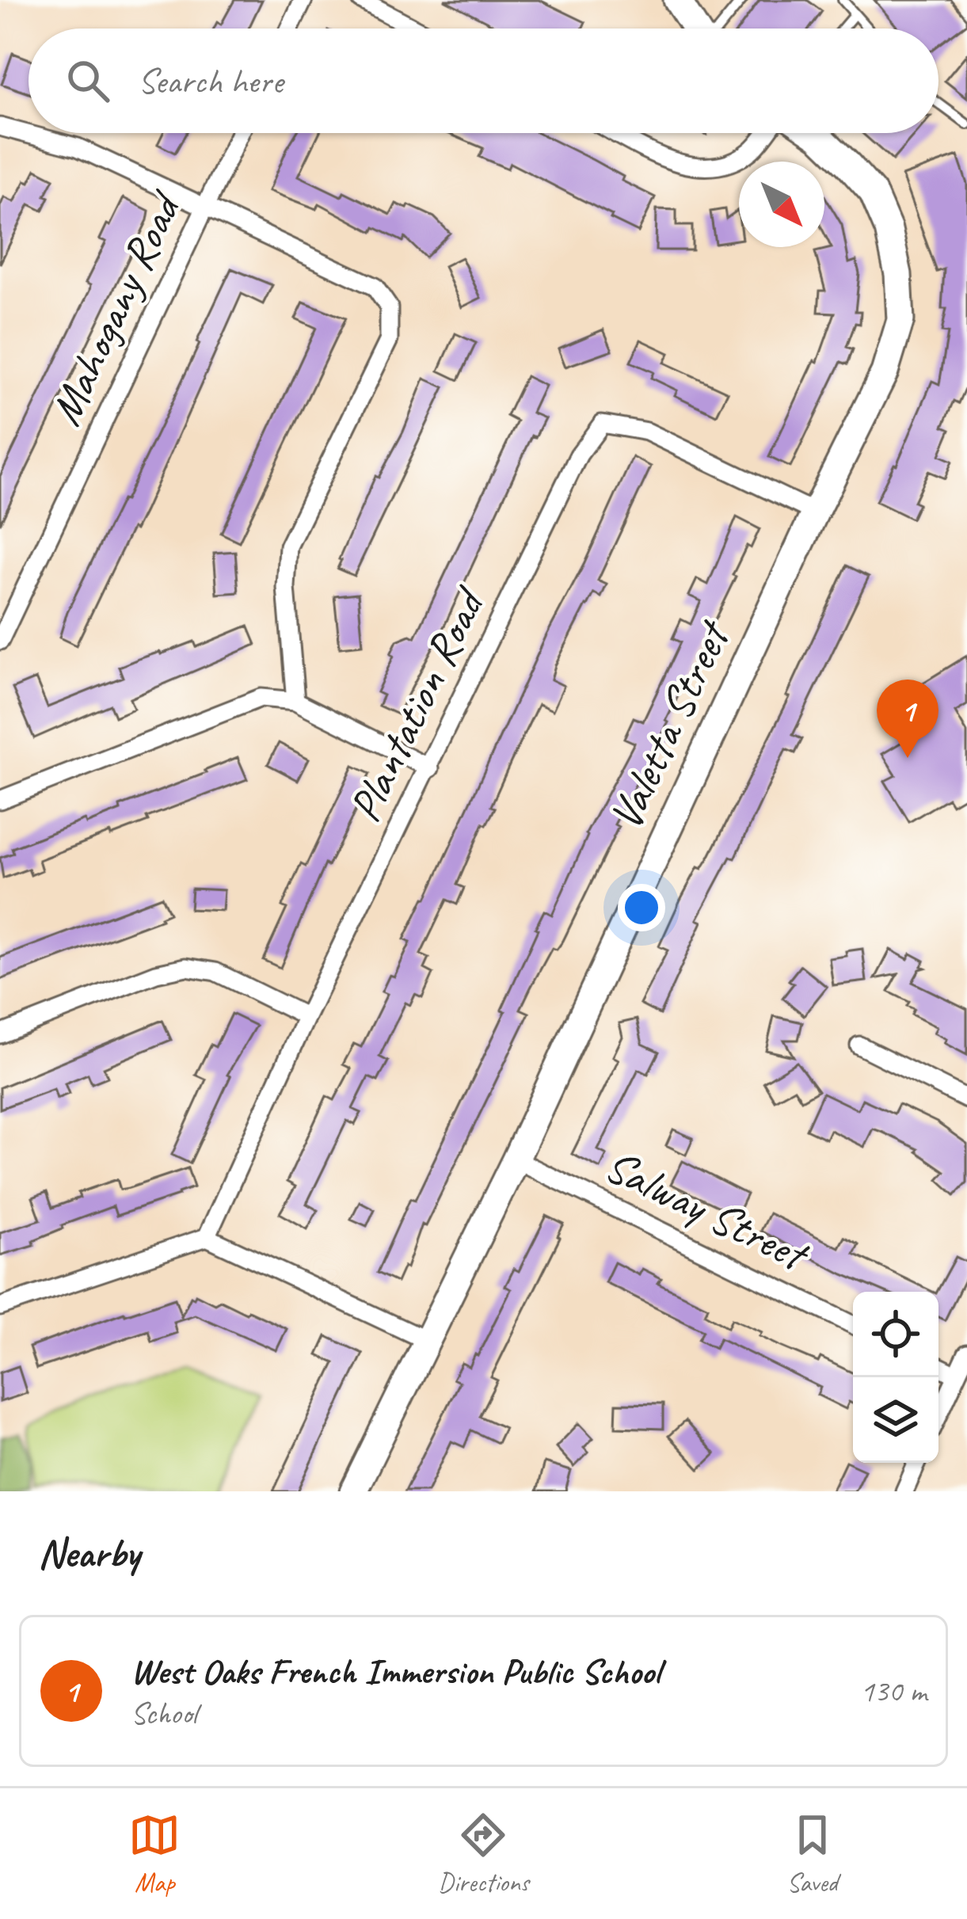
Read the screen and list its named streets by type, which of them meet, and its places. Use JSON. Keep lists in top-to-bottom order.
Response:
{
  "streets": {
    "street": [
      "Mahogany Road",
      "Plantation Road",
      "Valetta Street",
      "Salway Street"
    ]
  },
  "crossings": [
    ["Plantation Road", "Valetta Street"],
    ["Valetta Street", "Salway Street"]
  ],
  "north": "bottom right",
  "page": {
    "search": "Search here",
    "pins": "1",
    "heading": "Nearby",
    "list": [
      {
        "mark": "1",
        "name": "West Oaks French Immersion Public School",
        "note": "School",
        "value": "130 m"
      }
    ],
    "nav": ["Map", "Directions", "Saved"]
  }
}
